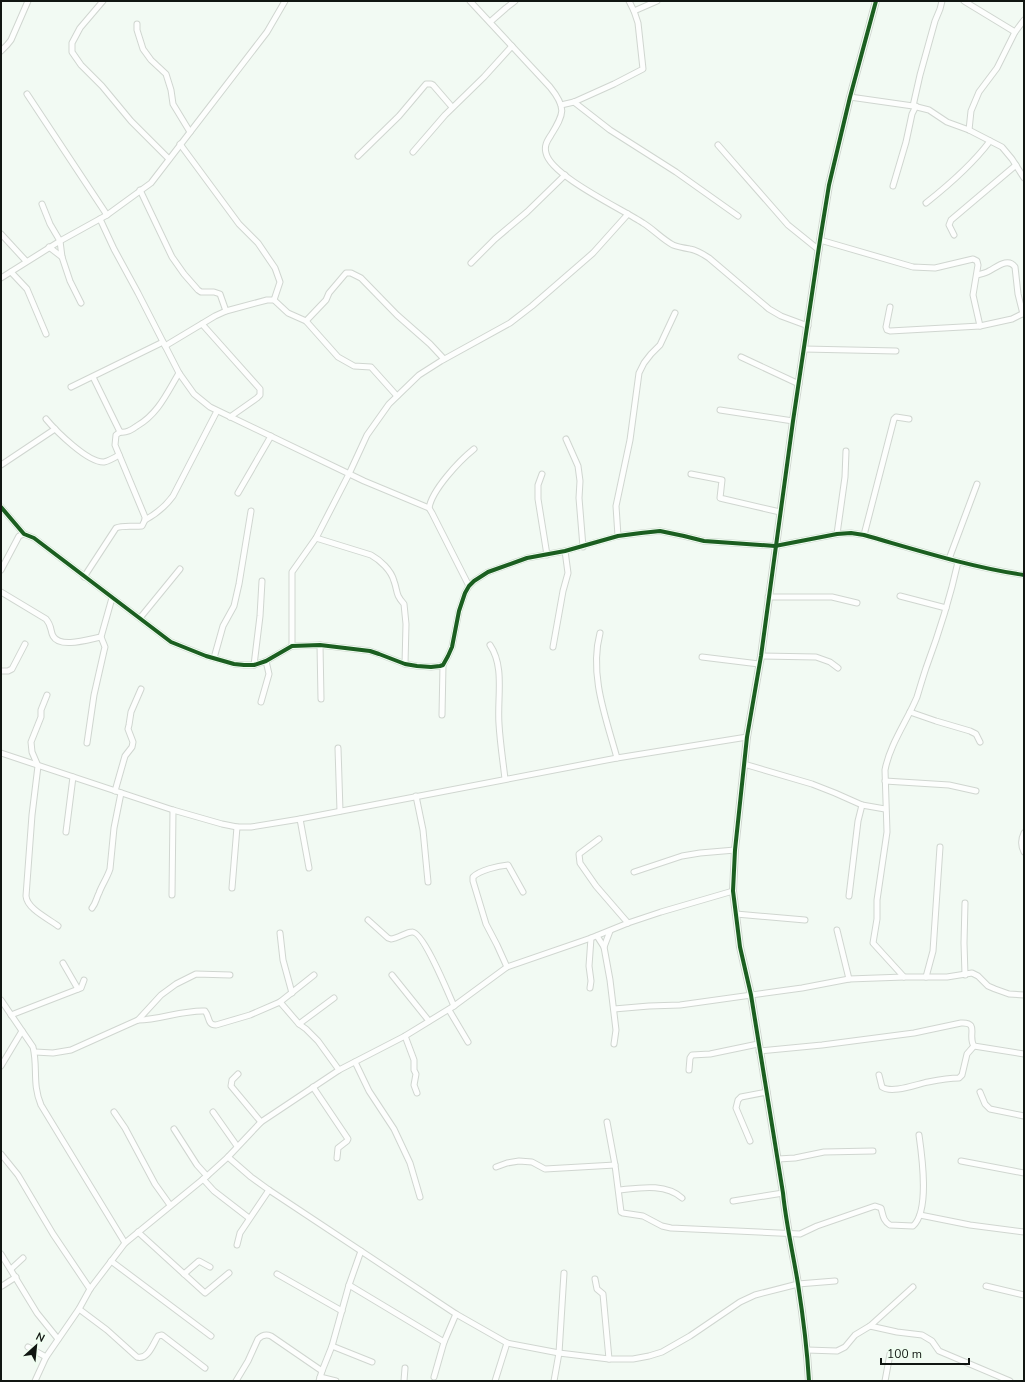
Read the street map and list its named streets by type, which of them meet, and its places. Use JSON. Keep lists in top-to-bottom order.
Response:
{
  "scale_bar": "100 m",
  "north": "top right"
}
